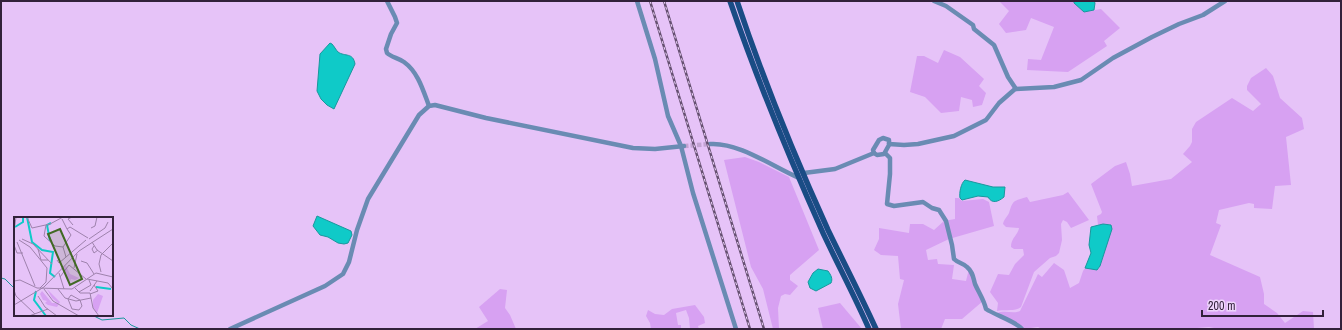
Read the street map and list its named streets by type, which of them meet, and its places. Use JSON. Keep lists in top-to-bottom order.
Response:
{
  "scale_bar": "200 m"
}
